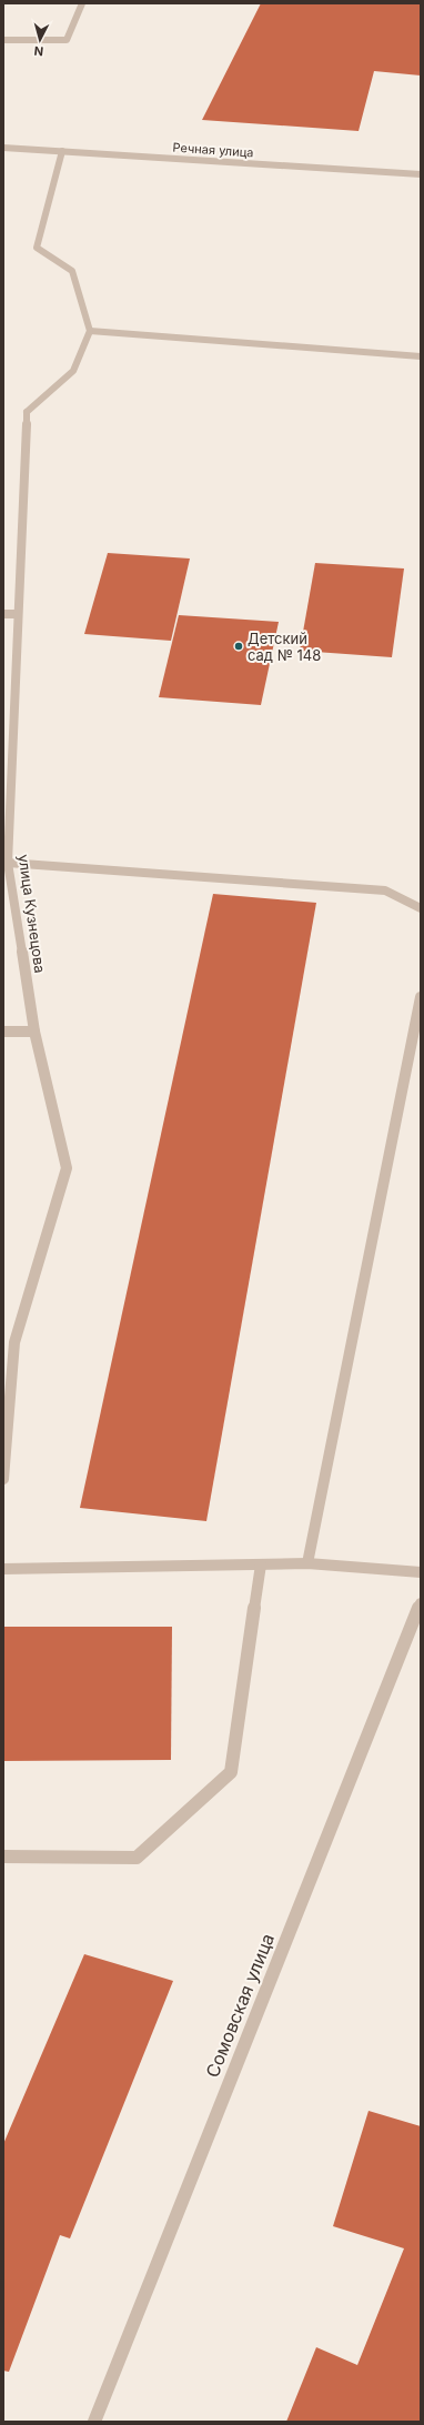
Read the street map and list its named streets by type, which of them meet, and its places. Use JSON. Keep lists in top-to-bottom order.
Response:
{
  "streets": {
    "street": ["Речная улица", "улица Кузнецова", "Сомовская улица"]
  },
  "places": ["Детский сад № 148"],
  "north": "bottom"
}
